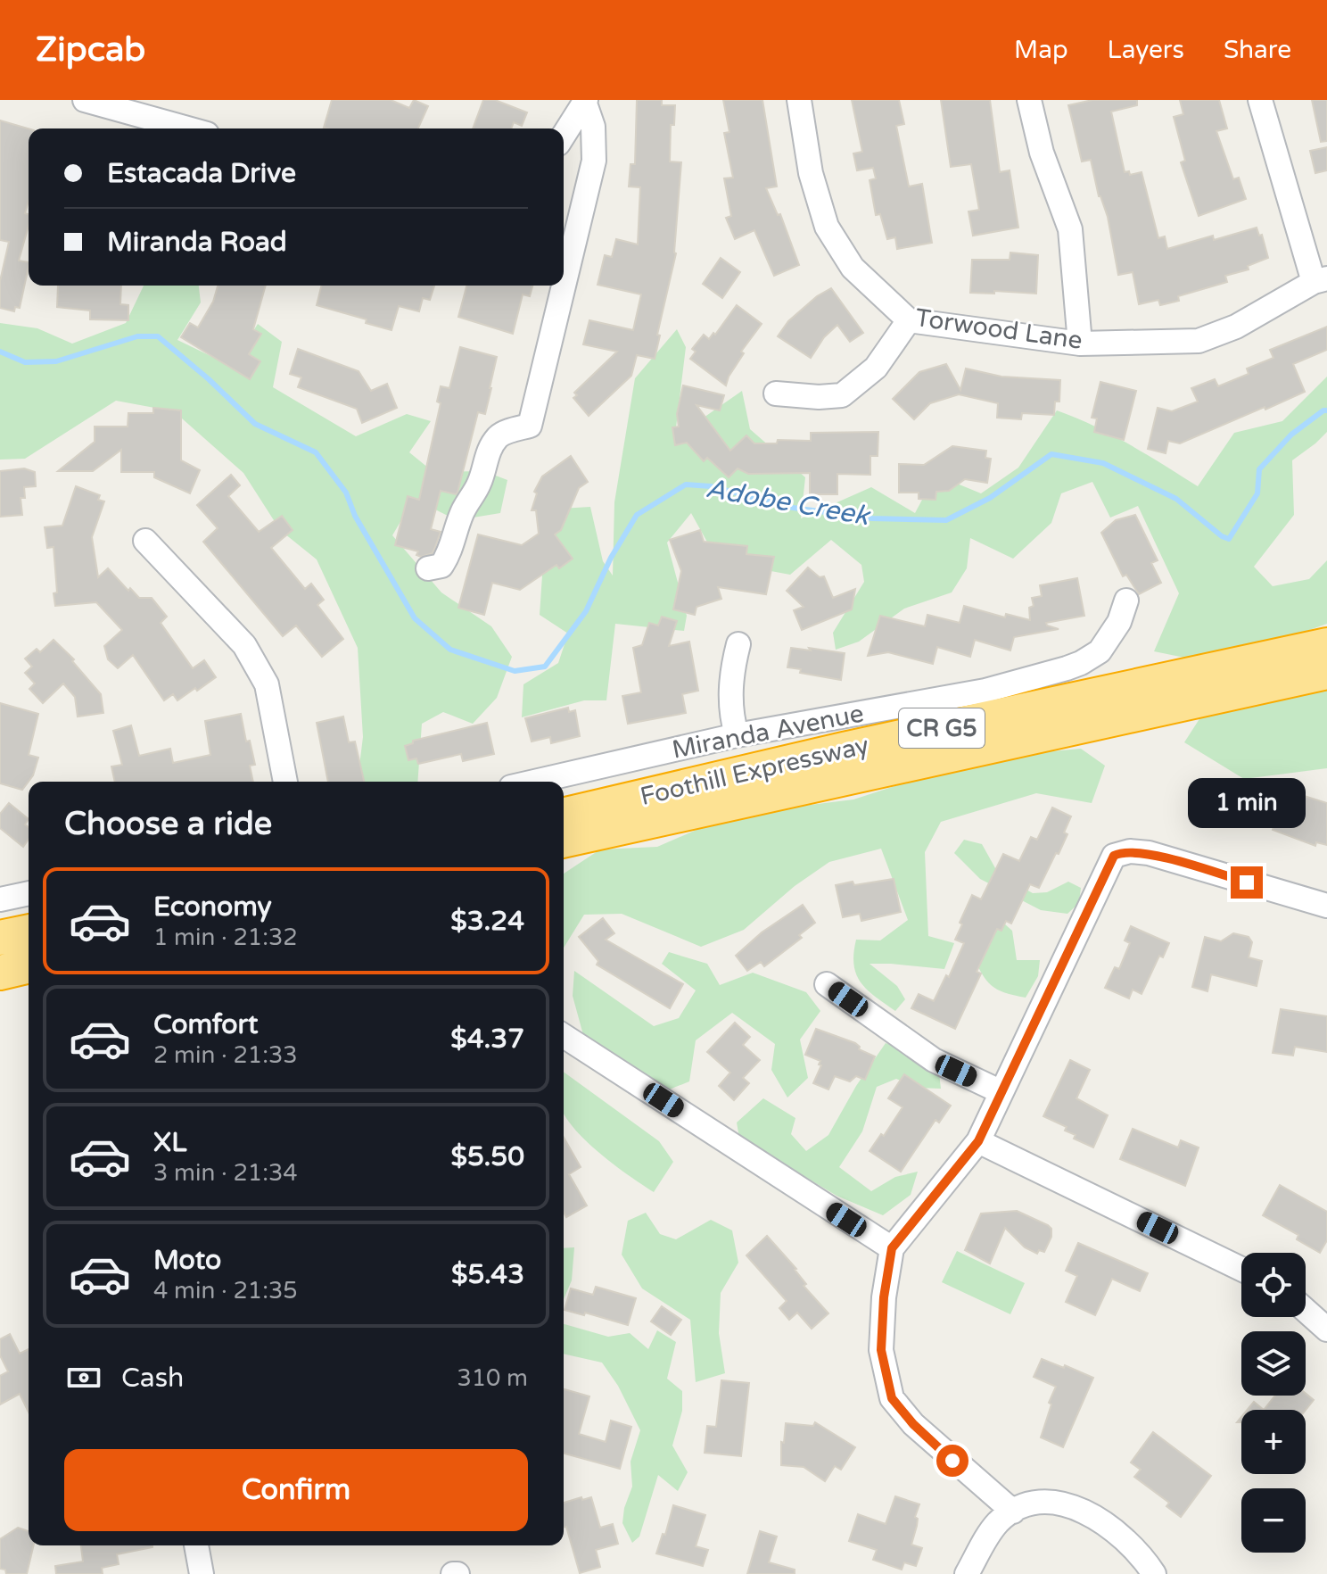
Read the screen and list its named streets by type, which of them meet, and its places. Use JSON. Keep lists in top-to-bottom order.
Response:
{
  "streets": {
    "highway": ["CR G5", "Foothill Expressway"],
    "street": ["Torwood Lane", "Miranda Avenue"]
  },
  "water": ["Adobe Creek"],
  "page": {
    "header": "Zipcab",
    "nav": ["Map", "Layers", "Share"],
    "banner": ["Estacada Drive", "Miranda Road"],
    "bubble": "1 min",
    "heading": "Choose a ride",
    "list": [
      {
        "name": "Economy",
        "note": "1 min · 21:32",
        "value": "$3.24"
      },
      {
        "name": "Comfort",
        "note": "2 min · 21:33",
        "value": "$4.37"
      },
      {
        "name": "XL",
        "note": "3 min · 21:34",
        "value": "$5.50"
      },
      {
        "name": "Moto",
        "note": "4 min · 21:35",
        "value": "$5.43"
      }
    ],
    "map_buttons": ["+", "−"],
    "pay": ["Cash", "310 m"],
    "buttons": "Confirm"
  }
}
